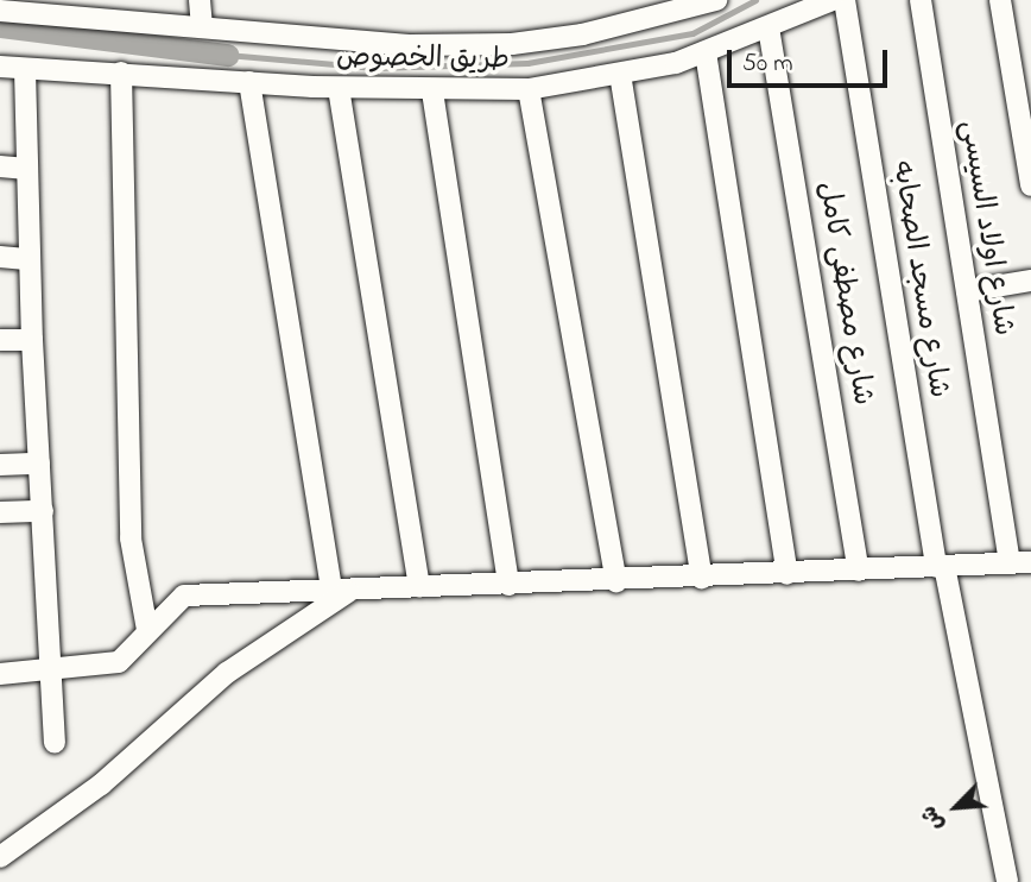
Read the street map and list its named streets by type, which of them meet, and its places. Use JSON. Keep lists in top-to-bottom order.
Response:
{
  "streets": {
    "street": [
      "طريق الخصوص",
      "شارع اولاد السيسى",
      "شارع مسجد الصحابه",
      "شارع مصطفى كامل"
    ]
  },
  "crossings": [
    ["طريق الخصوص", "شارع مصطفى كامل"]
  ],
  "scale_bar": "50 m",
  "north": "bottom left"
}
